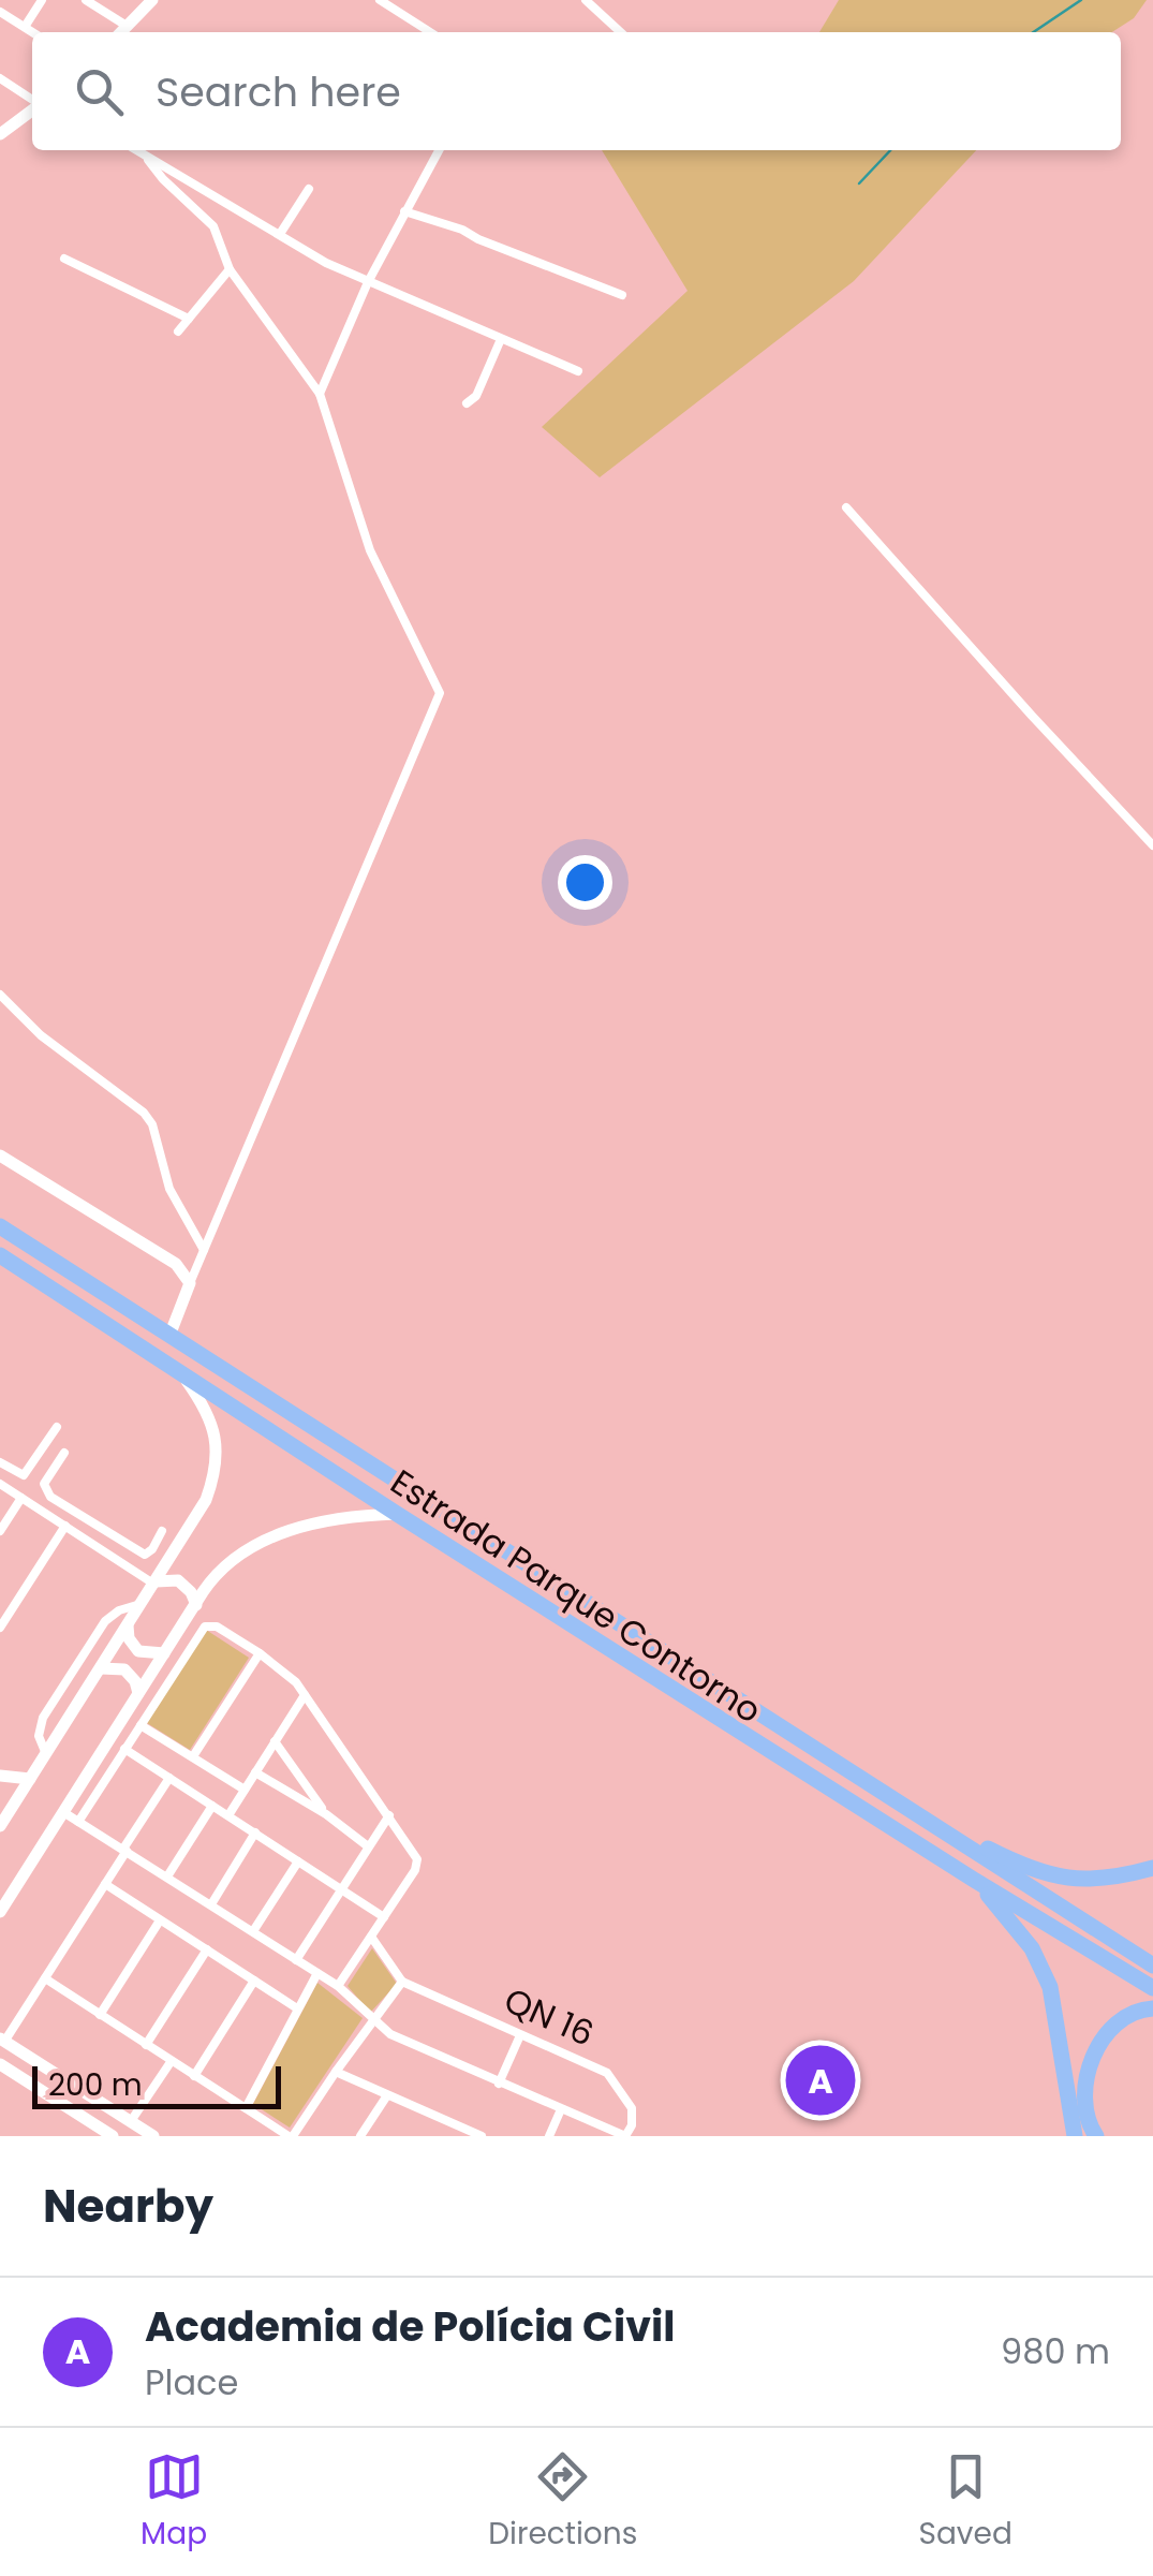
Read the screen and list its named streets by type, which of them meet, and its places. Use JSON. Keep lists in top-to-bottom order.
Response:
{
  "streets": {
    "highway": ["Estrada Parque Contorno"],
    "street": ["QN 16"]
  },
  "scale_bar": "200 m",
  "page": {
    "search": "Search here",
    "pins": "A",
    "scale": "200 m",
    "heading": "Nearby",
    "list": [
      {
        "mark": "A",
        "name": "Academia de Polícia Civil",
        "note": "Place",
        "value": "980 m"
      }
    ],
    "nav": ["Map", "Directions", "Saved"]
  }
}
